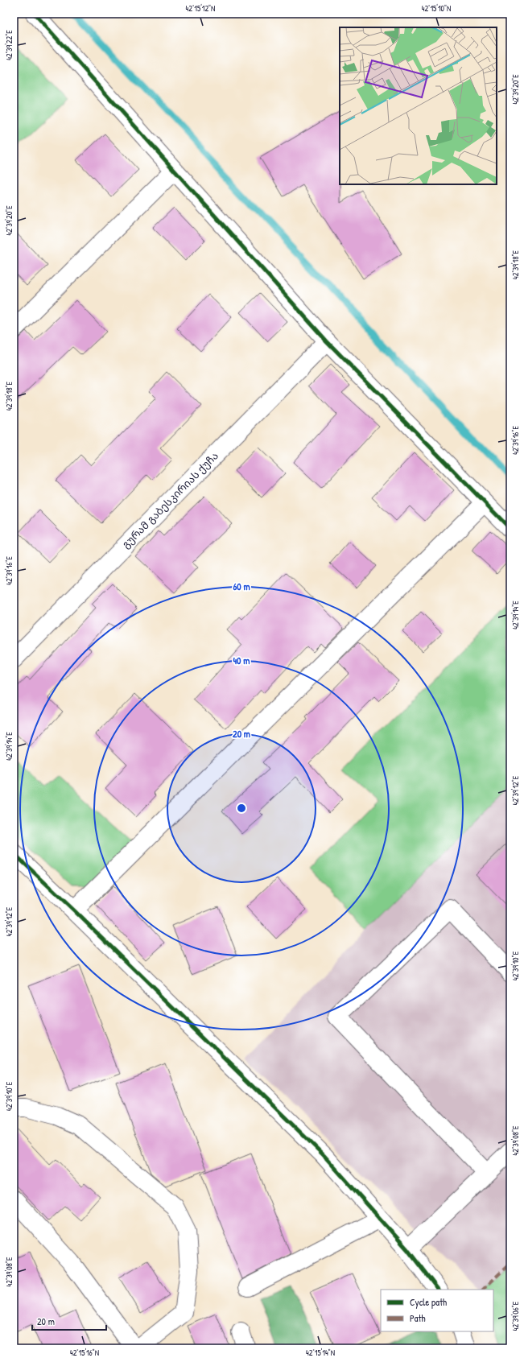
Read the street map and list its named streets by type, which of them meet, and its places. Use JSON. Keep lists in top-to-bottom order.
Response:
{
  "streets": {
    "street": ["გურამ გაბესკირიას ქუჩა"]
  },
  "legend": ["Cycle path", "Path"],
  "scale_bar": "20 m",
  "coordinates": [
    "42°15'12\"N",
    "42°15'10\"N",
    "42°39'22\"E",
    "42°39'20\"E",
    "42°39'18\"E",
    "42°39'16\"E",
    "42°39'14\"E",
    "42°39'12\"E",
    "42°39'10\"E",
    "42°39'08\"E",
    "42°39'06\"E",
    "42°15'16\"N",
    "42°15'14\"N"
  ],
  "rings": ["60 m", "40 m", "20 m"]
}
